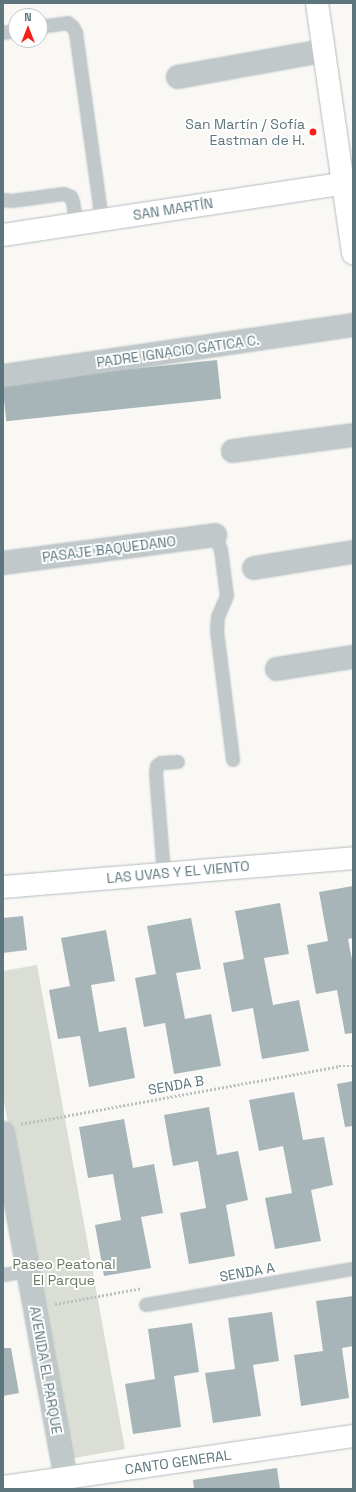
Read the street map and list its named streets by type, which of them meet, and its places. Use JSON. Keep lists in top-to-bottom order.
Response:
{
  "streets": {
    "street": [
      "SAN MARTÍN",
      "PADRE IGNACIO GATICA C.",
      "PASAJE BAQUEDANO",
      "LAS UVAS Y EL VIENTO",
      "AVENIDA EL PARQUE",
      "CANTO GENERAL"
    ],
    "lane": ["SENDA A"],
    "path": ["SENDA B"]
  },
  "crossings": [
    ["SENDA B", "AVENIDA EL PARQUE"],
    ["AVENIDA EL PARQUE", "CANTO GENERAL"]
  ],
  "parks": ["Paseo Peatonal El Parque"],
  "places": ["San Martín / Sofía Eastman de H."],
  "north": "top"
}
